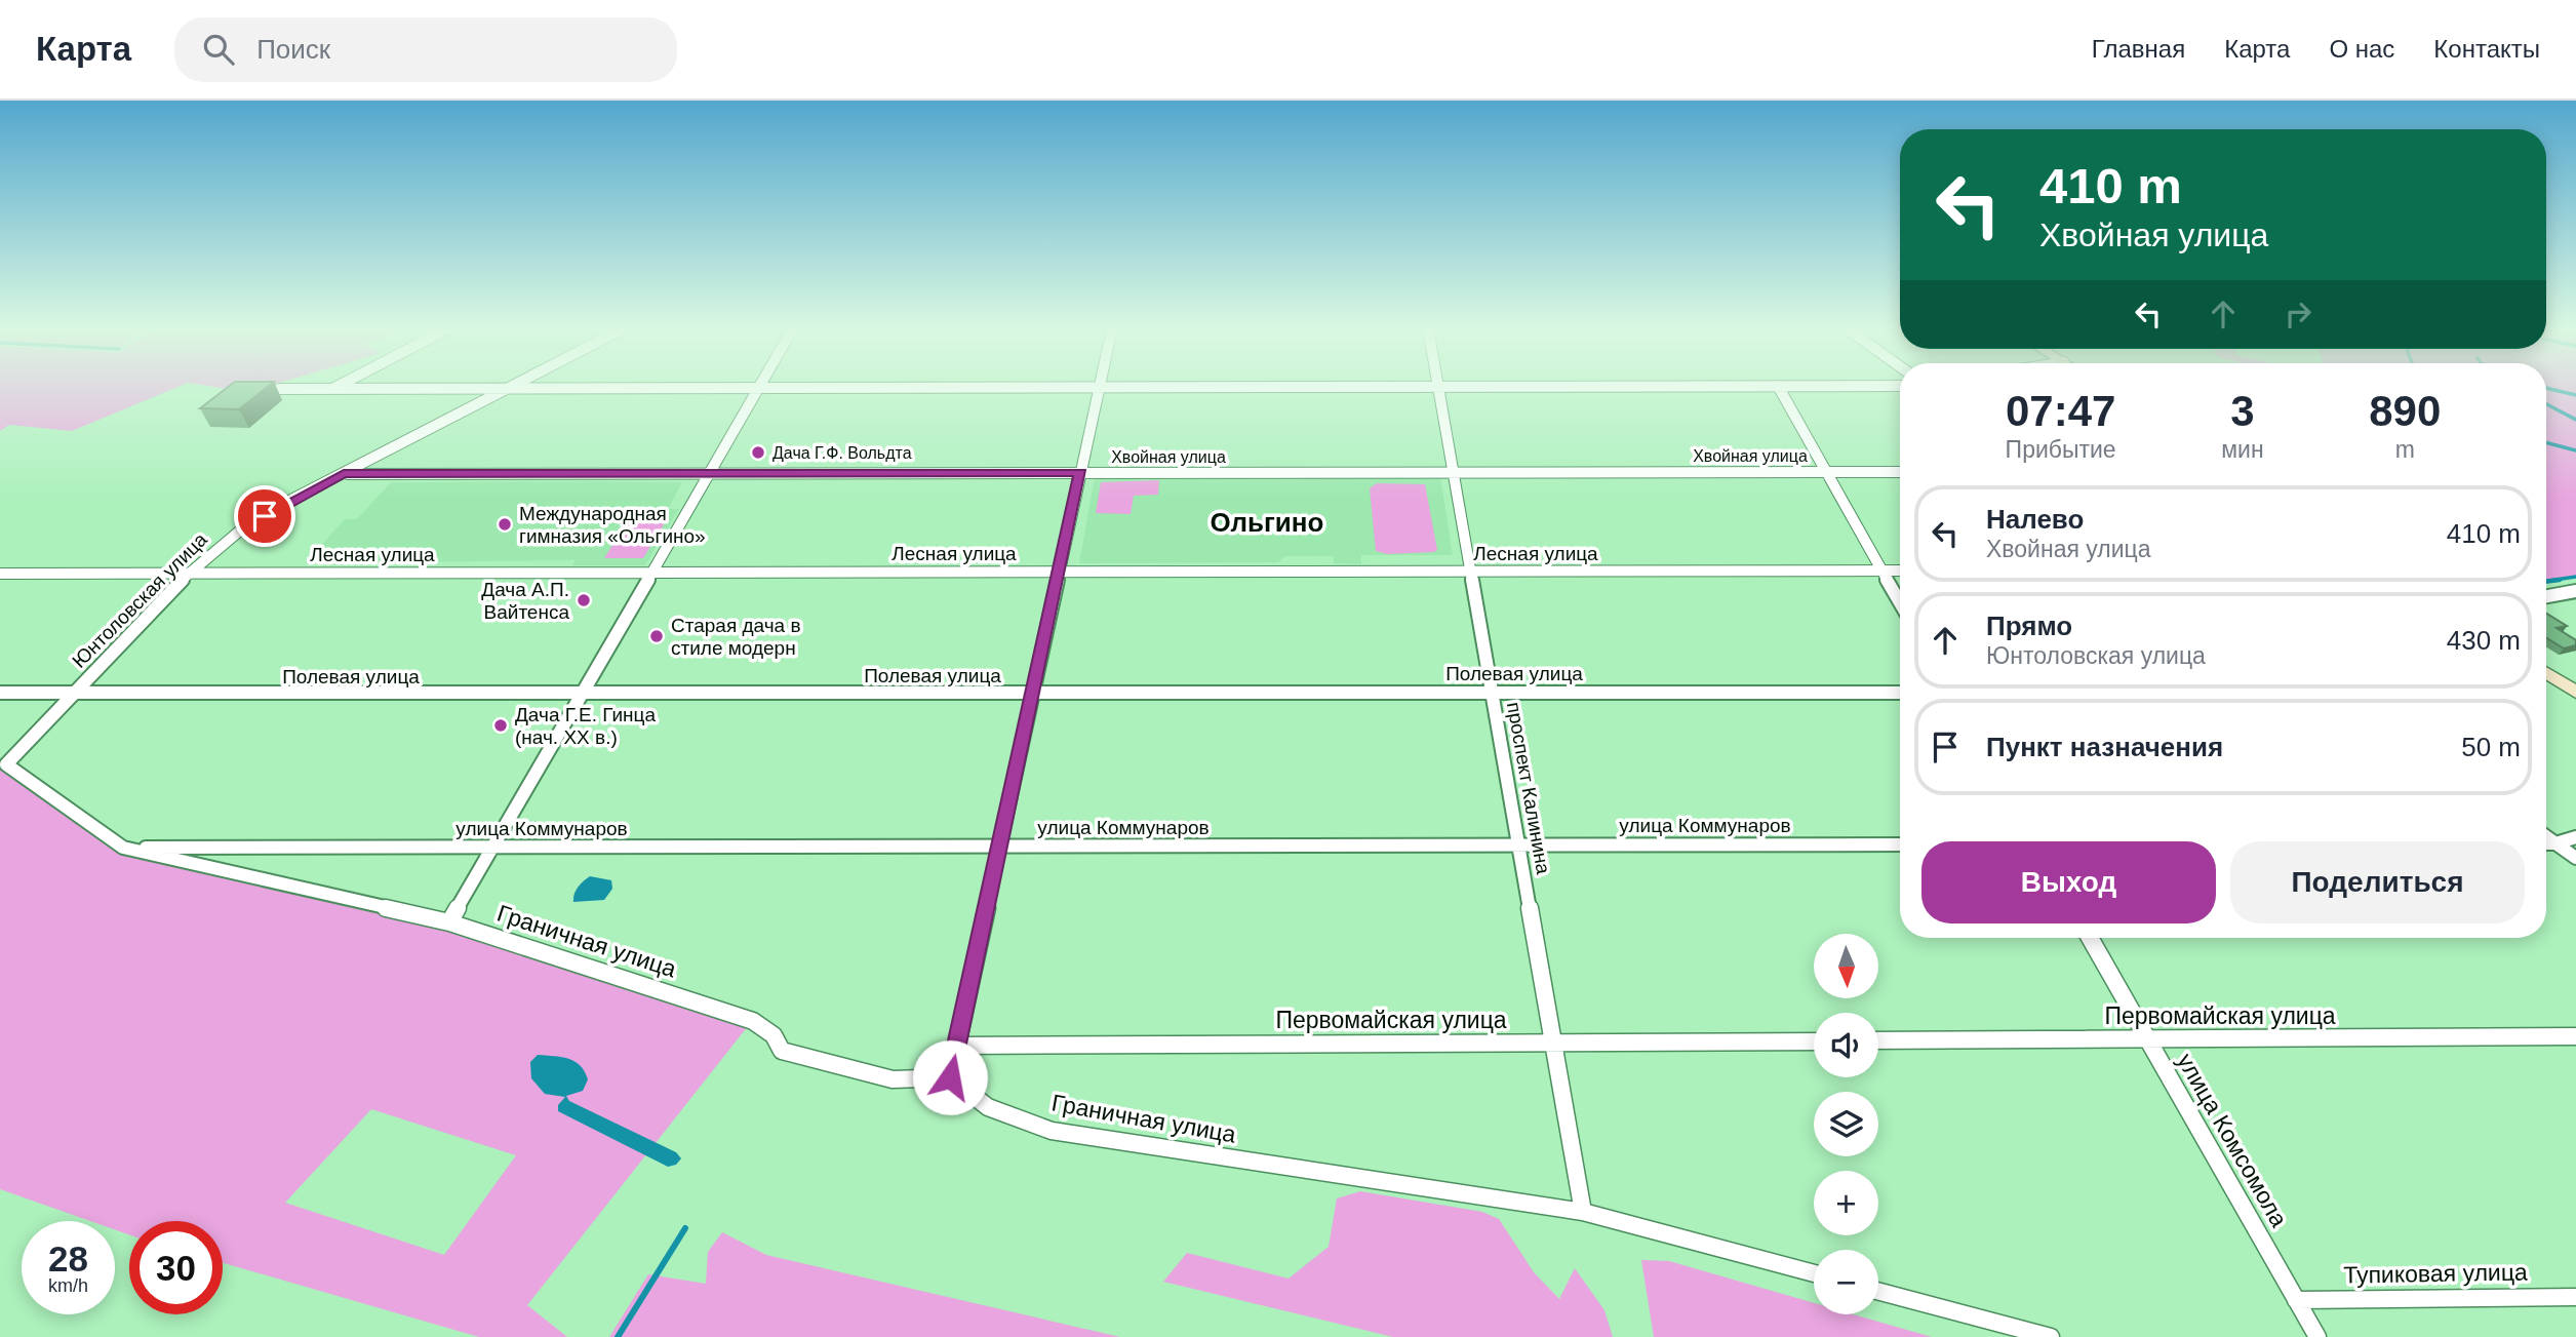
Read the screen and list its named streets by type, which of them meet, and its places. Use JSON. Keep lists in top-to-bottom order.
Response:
{
  "streets": {
    "street": [
      "Хвойная улица",
      "Лесная улица",
      "Юнтоловская улица",
      "Полевая улица",
      "проспект Калинина",
      "улица Коммунаров",
      "Граничная улица",
      "Первомайская улица",
      "улица Комсомола",
      "Тупиковая улица"
    ]
  },
  "crossings": [
    ["Хвойная улица", "Юнтоловская улица"],
    ["Хвойная улица", "проспект Калинина"],
    ["Лесная улица", "Юнтоловская улица"],
    ["Лесная улица", "проспект Калинина"],
    ["Юнтоловская улица", "Полевая улица"],
    ["Юнтоловская улица", "Граничная улица"],
    ["Полевая улица", "проспект Калинина"],
    ["проспект Калинина", "улица Коммунаров"],
    ["проспект Калинина", "Граничная улица"],
    ["проспект Калинина", "Первомайская улица"],
    ["улица Коммунаров", "Граничная улица"],
    ["Первомайская улица", "улица Комсомола"],
    ["улица Комсомола", "Тупиковая улица"]
  ],
  "districts": ["Ольгино"],
  "places": [
    "Дача Г.Ф. Вольдта",
    "Международная гимназия «Ольгино»",
    "Дача А.П. Вайтенса",
    "Старая дача в стиле модерн",
    "Дача Г.Е. Гинца (нач. XX в.)"
  ],
  "north": "bottom",
  "page": {
    "header": "Карта",
    "search": "Поиск",
    "nav": [
      "Главная",
      "Карта",
      "О нас",
      "Контакты"
    ],
    "turn": ["410 m", "Хвойная улица"],
    "eta": [
      "07:47",
      "Прибытие",
      "3",
      "мин",
      "890",
      "m"
    ],
    "list": [
      {
        "name": "Налево",
        "note": "Хвойная улица",
        "value": "410 m"
      },
      {
        "name": "Прямо",
        "note": "Юнтоловская улица",
        "value": "430 m"
      },
      {
        "name": "Пункт назначения",
        "value": "50 m"
      }
    ],
    "buttons": ["Выход", "Поделиться"],
    "map_buttons": ["+", "−"],
    "speed": "28 km/h",
    "limit": "30"
  }
}
